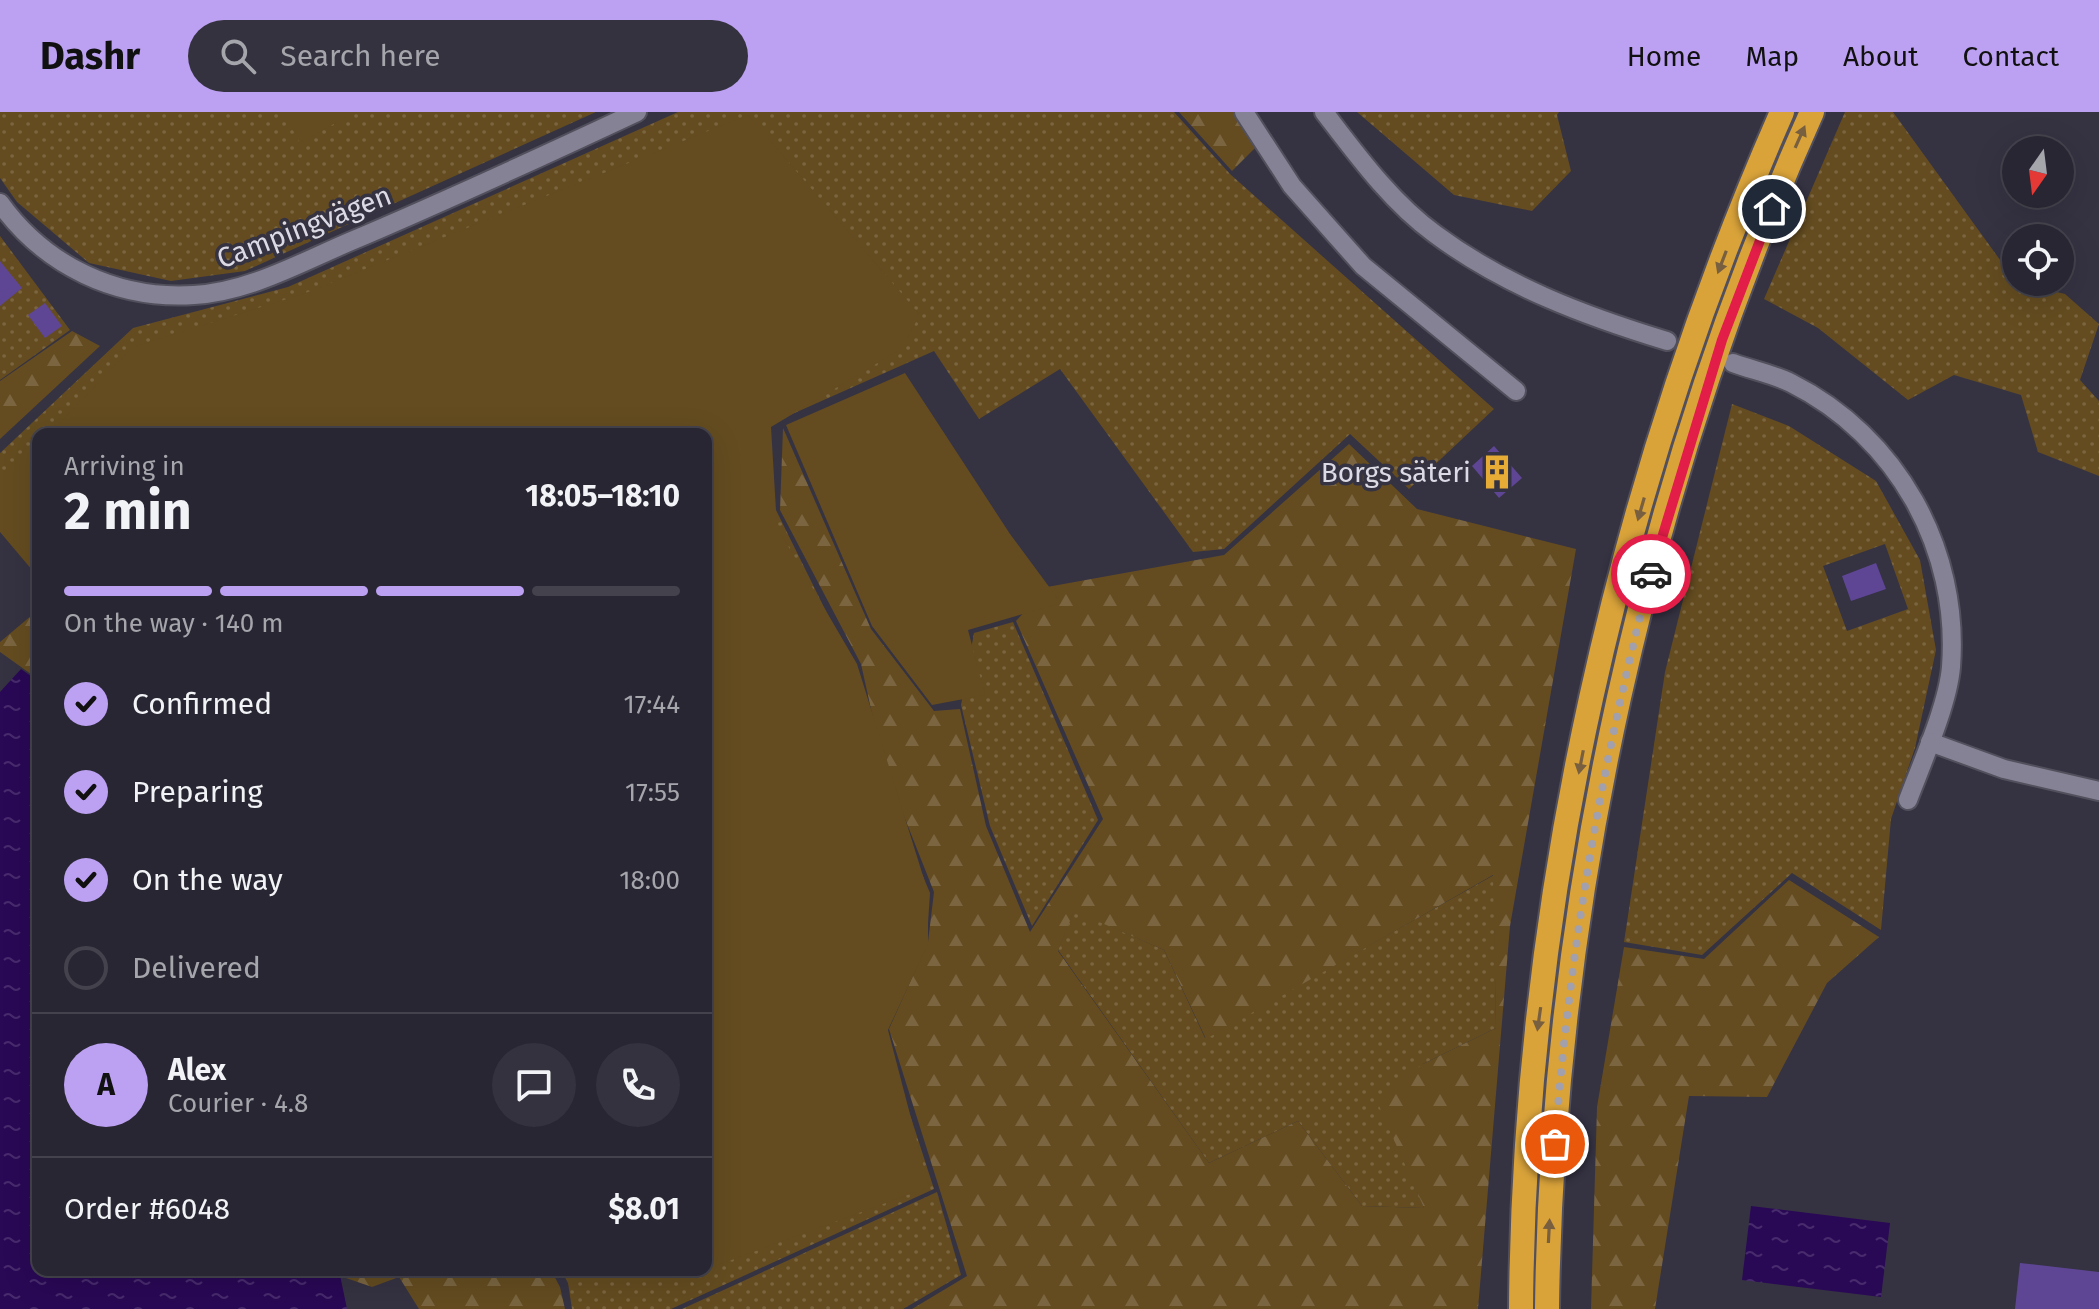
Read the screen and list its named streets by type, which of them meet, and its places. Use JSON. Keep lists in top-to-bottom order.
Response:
{
  "streets": {
    "street": ["Campingvägen"]
  },
  "places": {
    "building": ["Borgs säteri"]
  },
  "north": "bottom",
  "page": {
    "header": "Dashr",
    "search": "Search here",
    "nav": [
      "Home",
      "Map",
      "About",
      "Contact"
    ],
    "heading": ["2 min", "Arriving in", "18:05–18:10"],
    "panel": [
      "Alex",
      "Courier · 4.8",
      "Order #6048",
      "$8.01"
    ],
    "bar": "On the way · 140 m",
    "list": [
      ["Confirmed", "17:44"],
      ["Preparing", "17:55"],
      ["On the way", "18:00"],
      "Delivered"
    ],
    "round": "A"
  }
}
